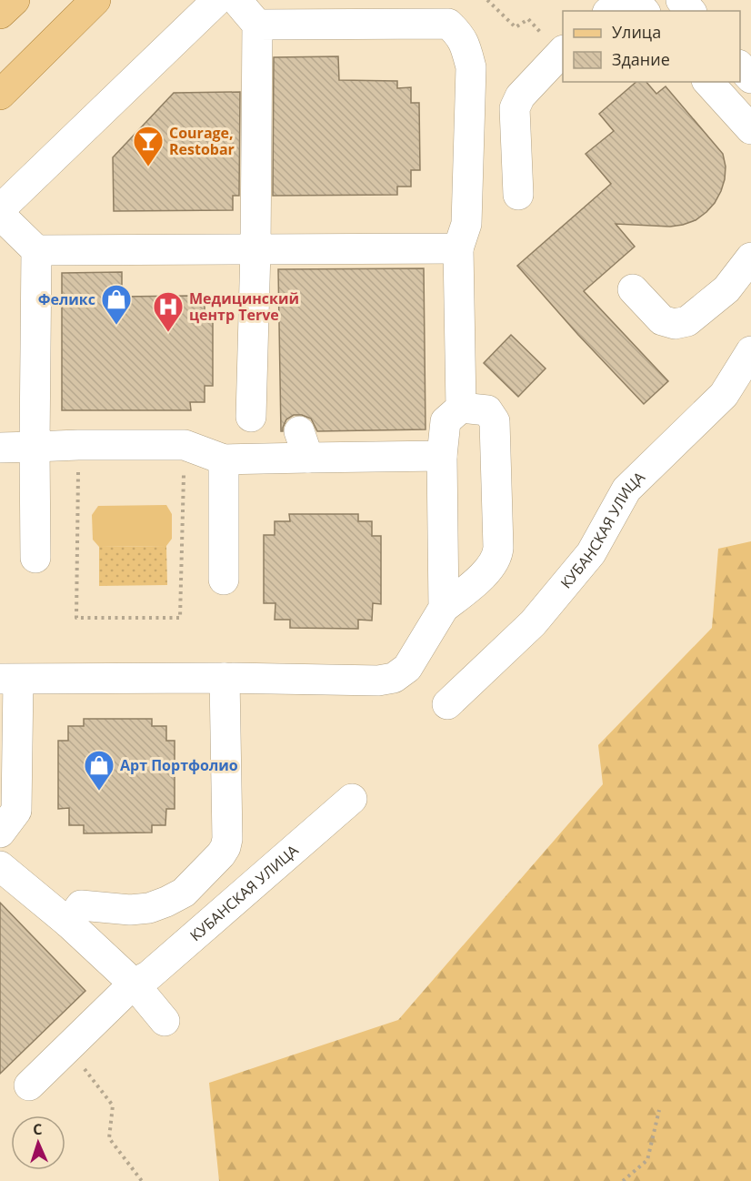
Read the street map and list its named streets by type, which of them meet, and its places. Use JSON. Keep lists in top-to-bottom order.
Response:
{
  "streets": {
    "street": ["КУБАНСКАЯ УЛИЦА"]
  },
  "places": {
    "bar": ["Сourage, Restobar"],
    "shop": ["Феликс", "Арт Портфолио"],
    "hospital": ["Медицинский центр Terve"]
  },
  "legend": ["Улица", "Здание"],
  "north": "top"
}
